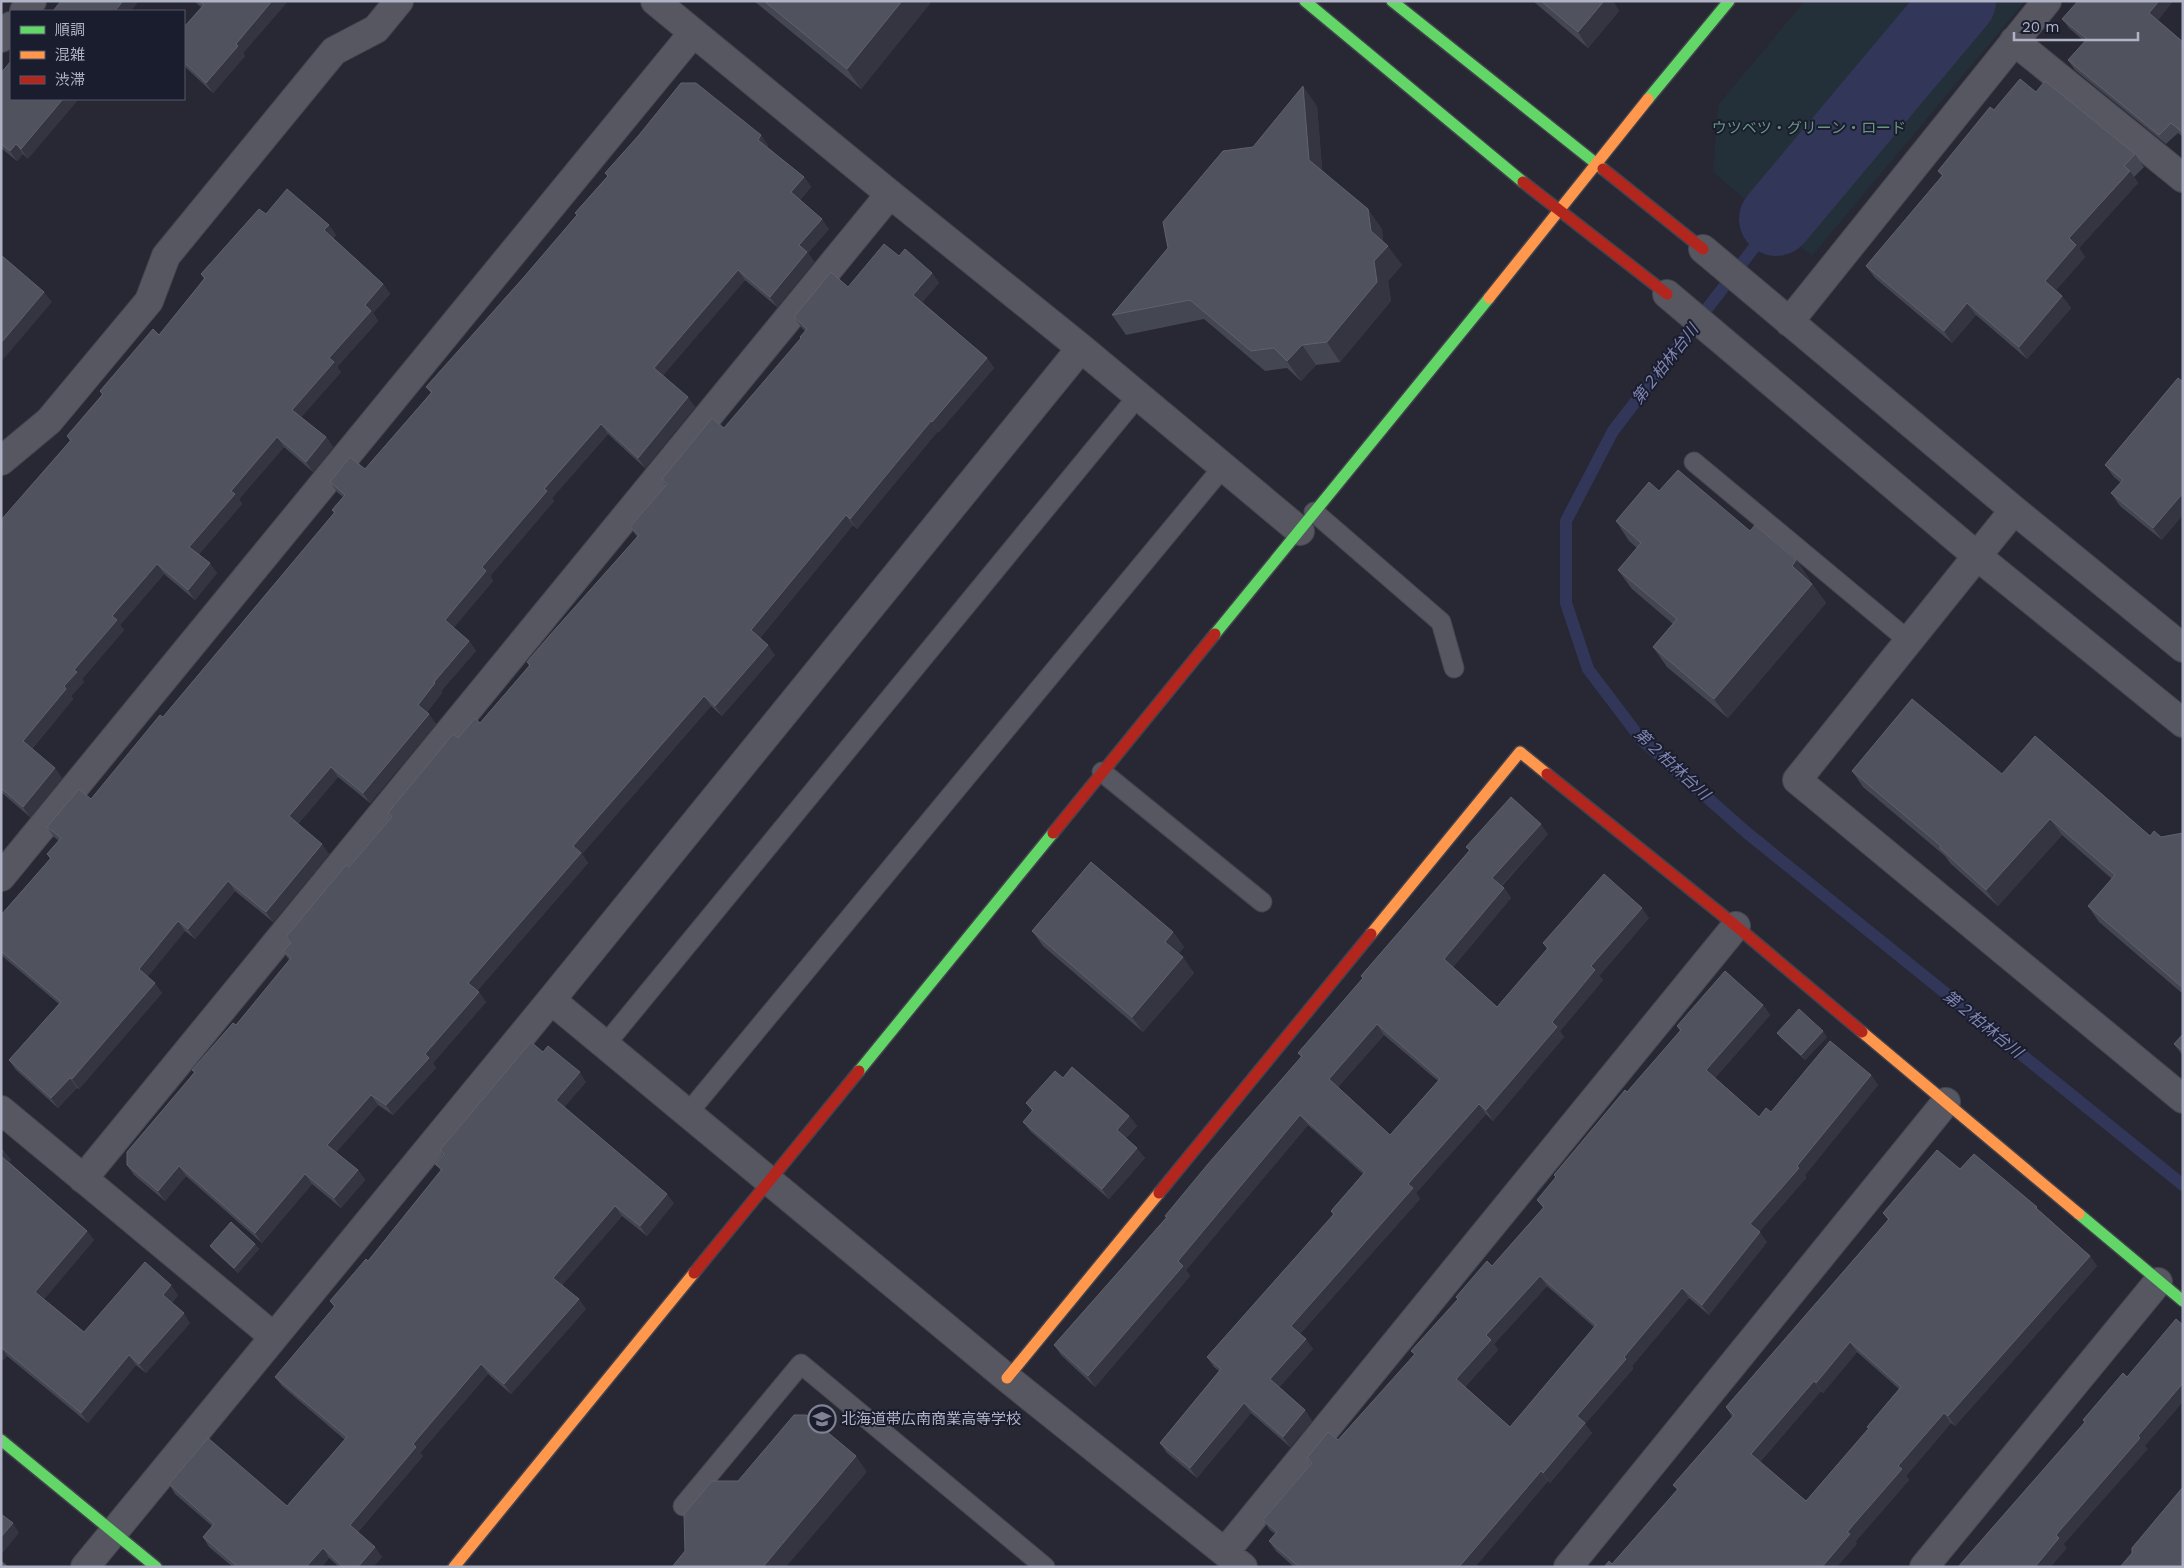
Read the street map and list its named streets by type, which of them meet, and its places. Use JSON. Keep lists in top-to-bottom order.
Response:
{
  "water": ["第２柏林台川"],
  "parks": ["ウツベツ・グリーン・ロード"],
  "places": {
    "school or university": ["北海道帯広南商業高等学校"]
  },
  "legend": ["順調", "混雑", "渋滞"],
  "scale_bar": "20 m"
}
